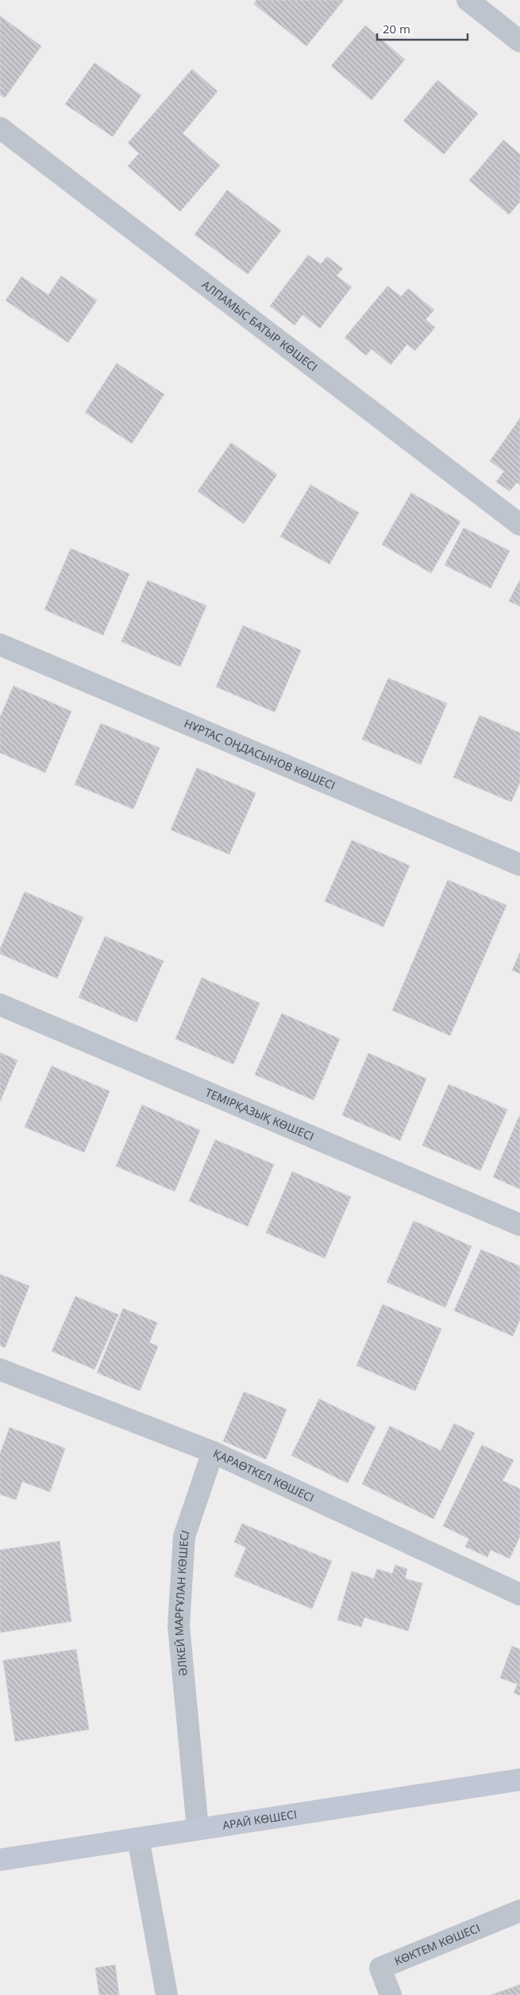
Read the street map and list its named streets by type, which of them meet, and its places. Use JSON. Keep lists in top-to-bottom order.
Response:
{
  "streets": {
    "street": [
      "АЛПАМЫС БАТЫР КӨШЕСІ",
      "НҰРТАС ОҢДАСЫНОВ КӨШЕСІ",
      "ТЕМІРҚАЗЫҚ КӨШЕСІ",
      "ҚАРАӨТКЕЛ КӨШЕСІ",
      "ӘЛКЕЙ МАРҒҰЛАН КӨШЕСІ",
      "АРАЙ КӨШЕСІ",
      "КӨКТЕМ КӨШЕСІ"
    ]
  },
  "crossings": [
    ["ҚАРАӨТКЕЛ КӨШЕСІ", "ӘЛКЕЙ МАРҒҰЛАН КӨШЕСІ"],
    ["ӘЛКЕЙ МАРҒҰЛАН КӨШЕСІ", "АРАЙ КӨШЕСІ"]
  ],
  "scale_bar": "20 m"
}
